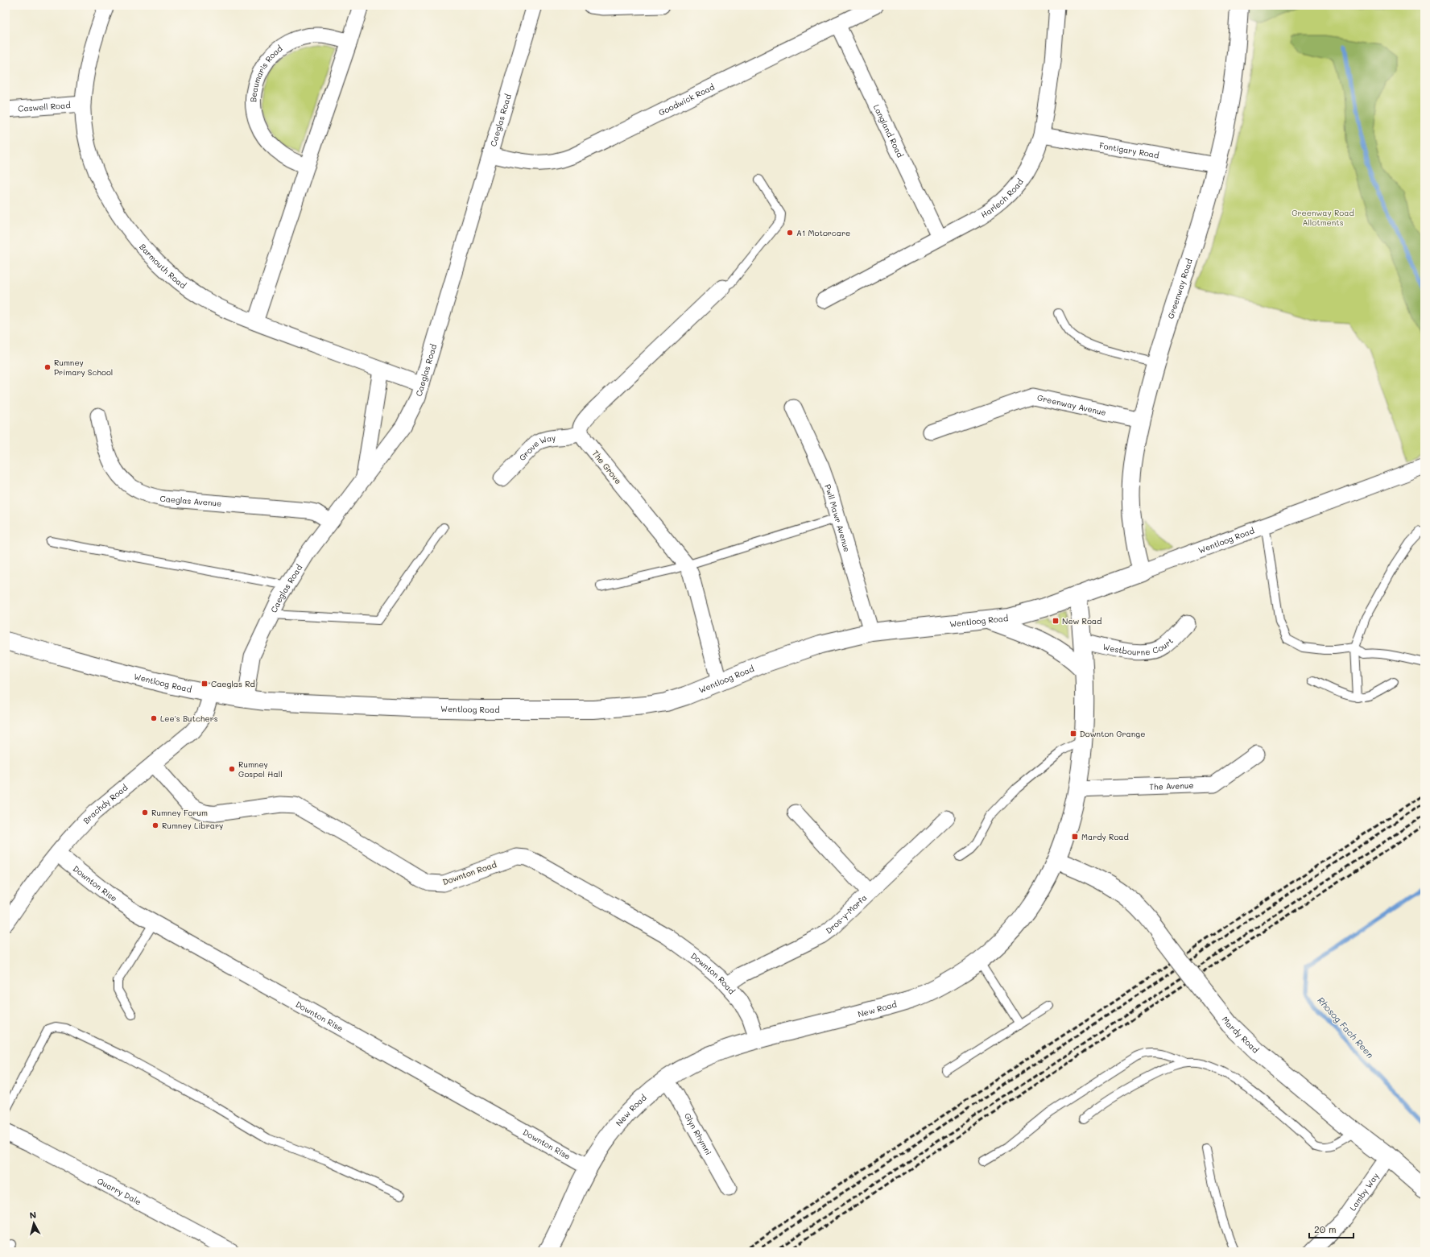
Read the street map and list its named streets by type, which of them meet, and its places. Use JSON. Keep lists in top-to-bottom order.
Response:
{
  "streets": {
    "main road": [
      "Greenway Road",
      "Wentloog Road",
      "New Road",
      "Mardy Road"
    ],
    "street": [
      "Beaumaris Road",
      "Goodwick Road",
      "Caswell Road",
      "Caeglas Road",
      "Langland Road",
      "Fontigary Road",
      "Harlech Road",
      "Barmouth Road",
      "Greenway Avenue",
      "Grove Way",
      "The Grove",
      "Caeglas Avenue",
      "Pwll Mawr Avenue",
      "Westbourne Court",
      "The Avenue",
      "Brachdy Road",
      "Downton Road",
      "Downton Rise",
      "Dros-y-Morfa",
      "Glyn Rhymni",
      "Quarry Dale",
      "Lamby Way"
    ]
  },
  "crossings": [
    ["Goodwick Road", "Caeglas Road"],
    ["Goodwick Road", "Langland Road"],
    ["Caswell Road", "Barmouth Road"],
    ["Caeglas Road", "Barmouth Road"],
    ["Caeglas Road", "Caeglas Avenue"],
    ["Caeglas Road", "Wentloog Road"],
    ["Langland Road", "Harlech Road"],
    ["Fontigary Road", "Harlech Road"],
    ["Fontigary Road", "Greenway Road"],
    ["Greenway Road", "Greenway Avenue"],
    ["Greenway Road", "Wentloog Road"],
    ["Grove Way", "The Grove"],
    ["The Grove", "Wentloog Road"],
    ["Pwll Mawr Avenue", "Wentloog Road"],
    ["Wentloog Road", "Brachdy Road"],
    ["Wentloog Road", "New Road"],
    ["Westbourne Court", "New Road"],
    ["The Avenue", "New Road"],
    ["Brachdy Road", "Downton Road"],
    ["Brachdy Road", "Downton Rise"],
    ["Downton Road", "Dros-y-Morfa"],
    ["Downton Road", "New Road"],
    ["Downton Rise", "New Road"],
    ["New Road", "Mardy Road"],
    ["New Road", "Glyn Rhymni"],
    ["Mardy Road", "Lamby Way"]
  ],
  "water": ["Rhosog Fach Reen"],
  "parks": ["Greenway Road Allotments"],
  "places": {
    "other": [
      "A1 Motorcare",
      "Rumney Primary School",
      "Lee's Butchers",
      "Rumney Gospel Hall",
      "Rumney Forum",
      "Rumney Library"
    ],
    "transit": [
      "New Road",
      "Caeglas Rd",
      "Downton Grange",
      "Mardy Road"
    ]
  },
  "scale_bar": "20 m",
  "north": "top"
}
